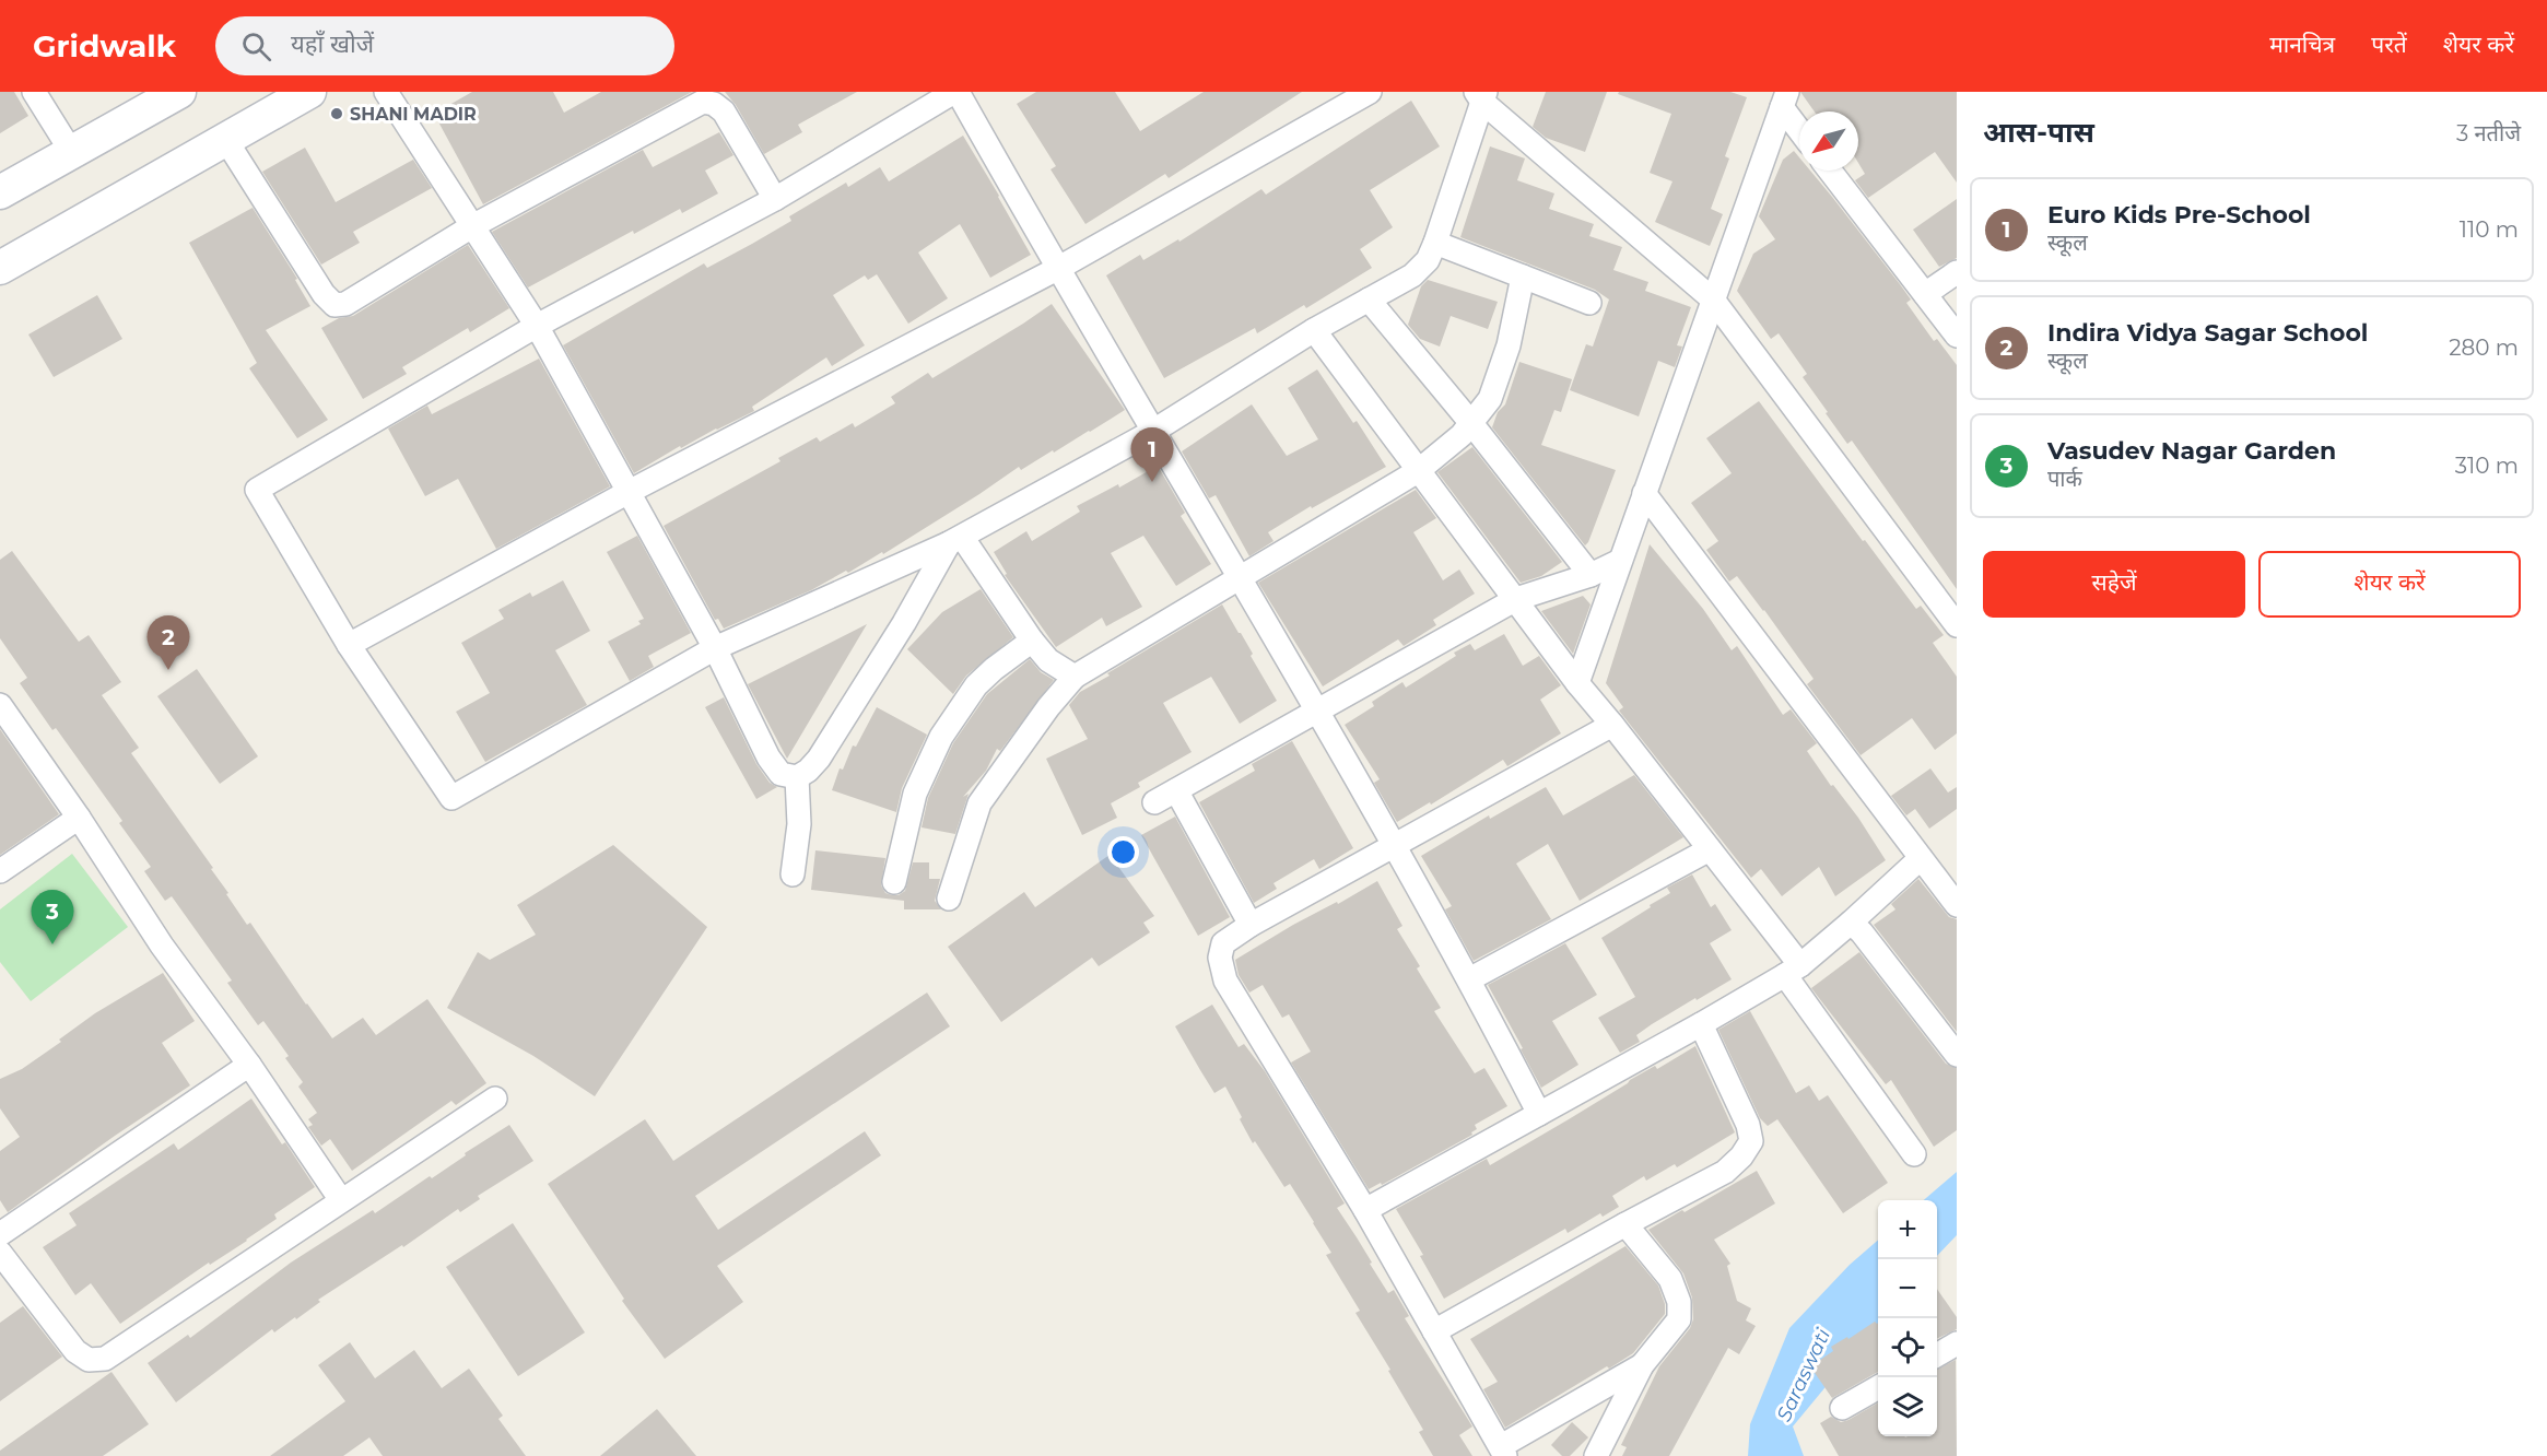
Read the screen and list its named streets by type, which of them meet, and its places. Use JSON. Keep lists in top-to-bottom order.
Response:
{
  "water": ["Saraswati"],
  "places": ["SHANI MADIR"],
  "north": "bottom left",
  "page": {
    "header": "Gridwalk",
    "search": "यहाँ खोजें",
    "nav": ["मानचित्र", "परतें", "शेयर करें"],
    "heading": ["आस-पास", "3 नतीजे"],
    "list": [
      {
        "mark": "1",
        "name": "Euro Kids Pre-School",
        "note": "स्कूल",
        "value": "110 m"
      },
      {
        "mark": "2",
        "name": "Indira Vidya Sagar School",
        "note": "स्कूल",
        "value": "280 m"
      },
      {
        "mark": "3",
        "name": "Vasudev Nagar Garden",
        "note": "पार्क",
        "value": "310 m"
      }
    ],
    "pins": ["1", "2", "3"],
    "buttons": ["सहेजें", "शेयर करें"],
    "map_buttons": ["+", "−"]
  }
}
